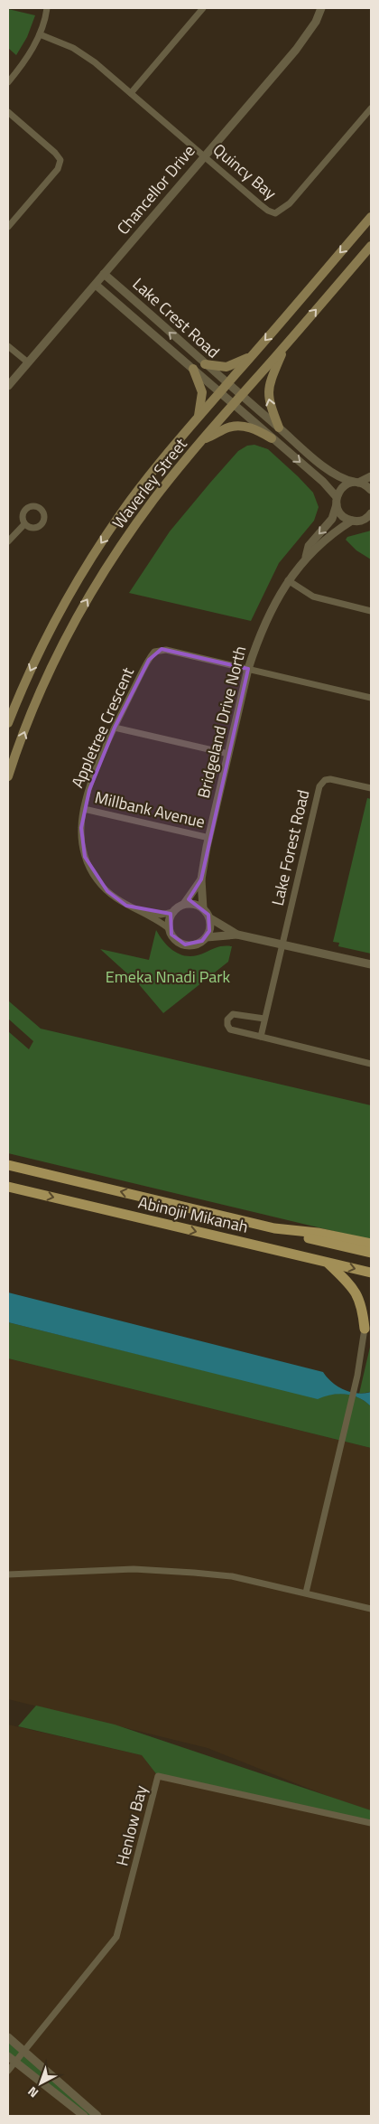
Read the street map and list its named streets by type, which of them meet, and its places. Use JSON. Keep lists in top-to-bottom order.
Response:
{
  "streets": {
    "main road": ["Waverley Street", "Abinojii Mikanah"],
    "street": [
      "Quincy Bay",
      "Chancellor Drive",
      "Lake Crest Road",
      "Bridgeland Drive North",
      "Appletree Crescent",
      "Millbank Avenue",
      "Lake Forest Road",
      "Henlow Bay"
    ]
  },
  "crossings": [
    ["Quincy Bay", "Chancellor Drive"],
    ["Chancellor Drive", "Lake Crest Road"],
    ["Lake Crest Road", "Waverley Street"],
    ["Lake Crest Road", "Bridgeland Drive North"],
    ["Bridgeland Drive North", "Appletree Crescent"],
    ["Bridgeland Drive North", "Millbank Avenue"],
    ["Appletree Crescent", "Millbank Avenue"]
  ],
  "parks": ["Emeka Nnadi Park"],
  "north": "bottom left"
}
